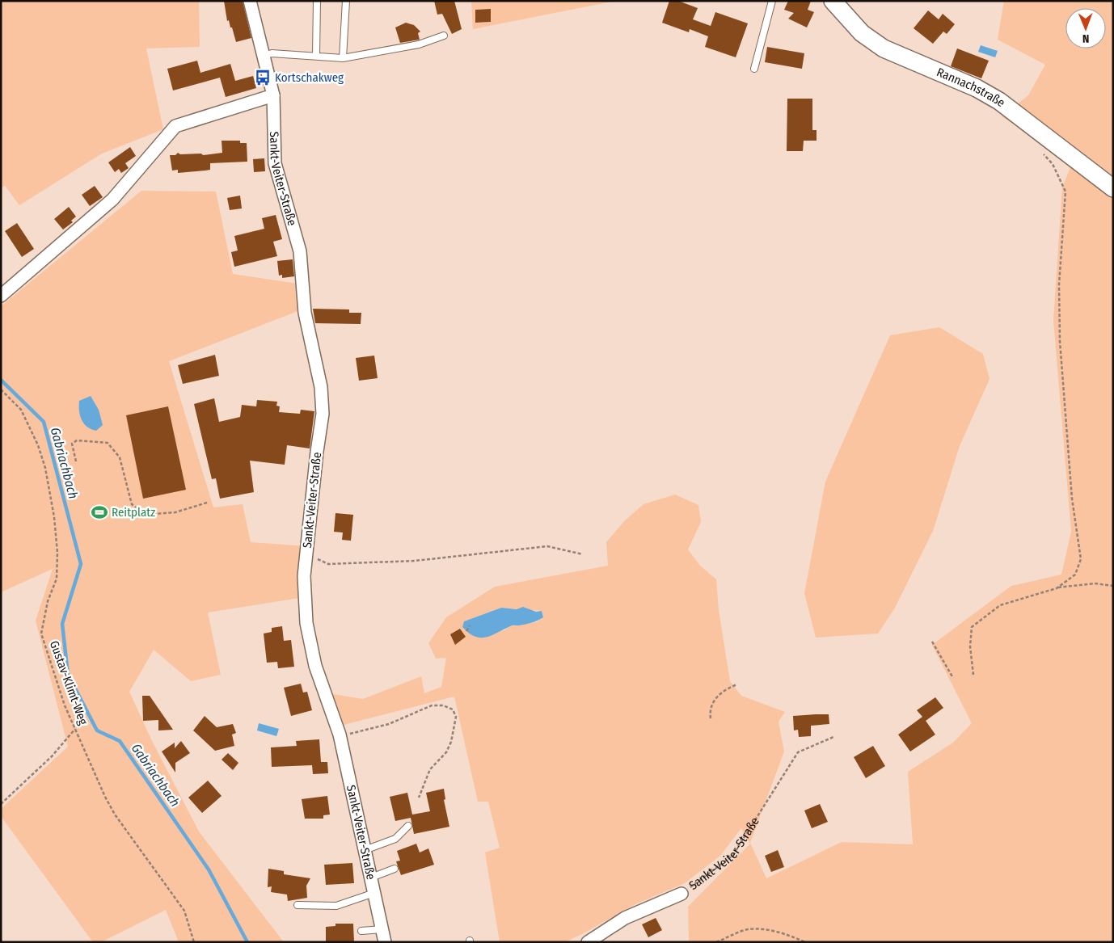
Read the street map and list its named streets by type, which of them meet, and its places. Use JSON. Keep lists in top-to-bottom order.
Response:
{
  "streets": {
    "street": ["Rannachstraße", "Sankt-Veiter-Straße"],
    "path": ["Gustav-Klimt-Weg"]
  },
  "water": ["Gabriachbach"],
  "places": {
    "bus stop": ["Kortschakweg"],
    "sports": ["Reitplatz"]
  },
  "north": "bottom"
}
